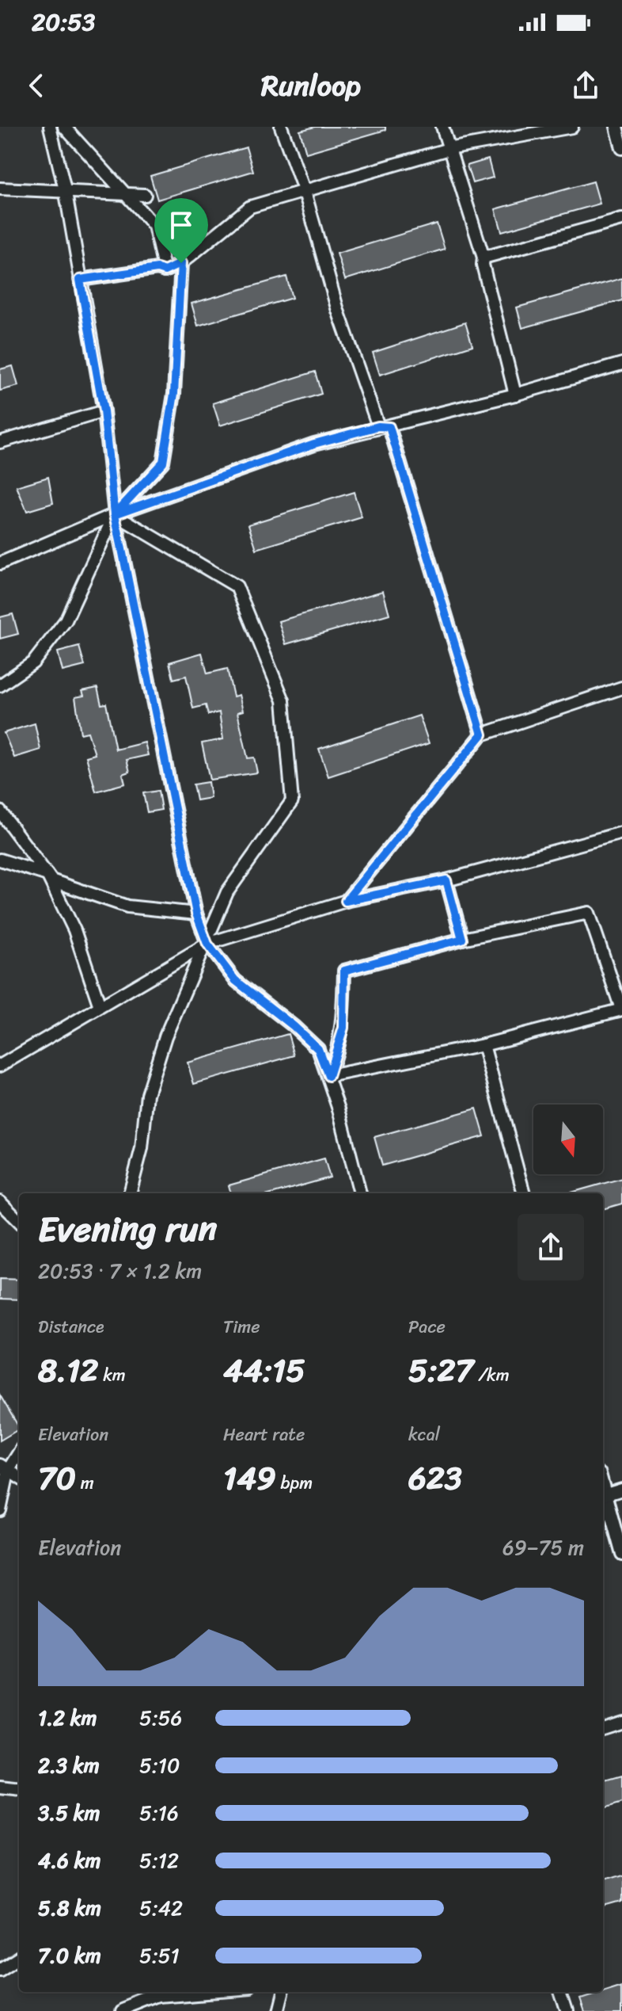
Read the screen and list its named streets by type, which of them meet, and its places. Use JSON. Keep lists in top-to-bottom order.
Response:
{
  "north": "bottom",
  "page": {
    "status": "20:53",
    "header": "Runloop",
    "heading": ["Evening run", "20:53 · 7 × 1.2 km"],
    "stats": [
      ["Distance", "8.12 km"],
      ["Time", "44:15"],
      ["Pace", "5:27 /km"],
      ["Elevation", "70 m"],
      ["Heart rate", "149 bpm"],
      ["kcal", "623"]
    ],
    "chart": ["Elevation", "69–75 m"],
    "list": [
      {
        "name": "1.2 km",
        "note": "5:56"
      },
      {
        "name": "2.3 km",
        "note": "5:10"
      },
      {
        "name": "3.5 km",
        "note": "5:16"
      },
      {
        "name": "4.6 km",
        "note": "5:12"
      },
      {
        "name": "5.8 km",
        "note": "5:42"
      },
      {
        "name": "7.0 km",
        "note": "5:51"
      }
    ]
  }
}
